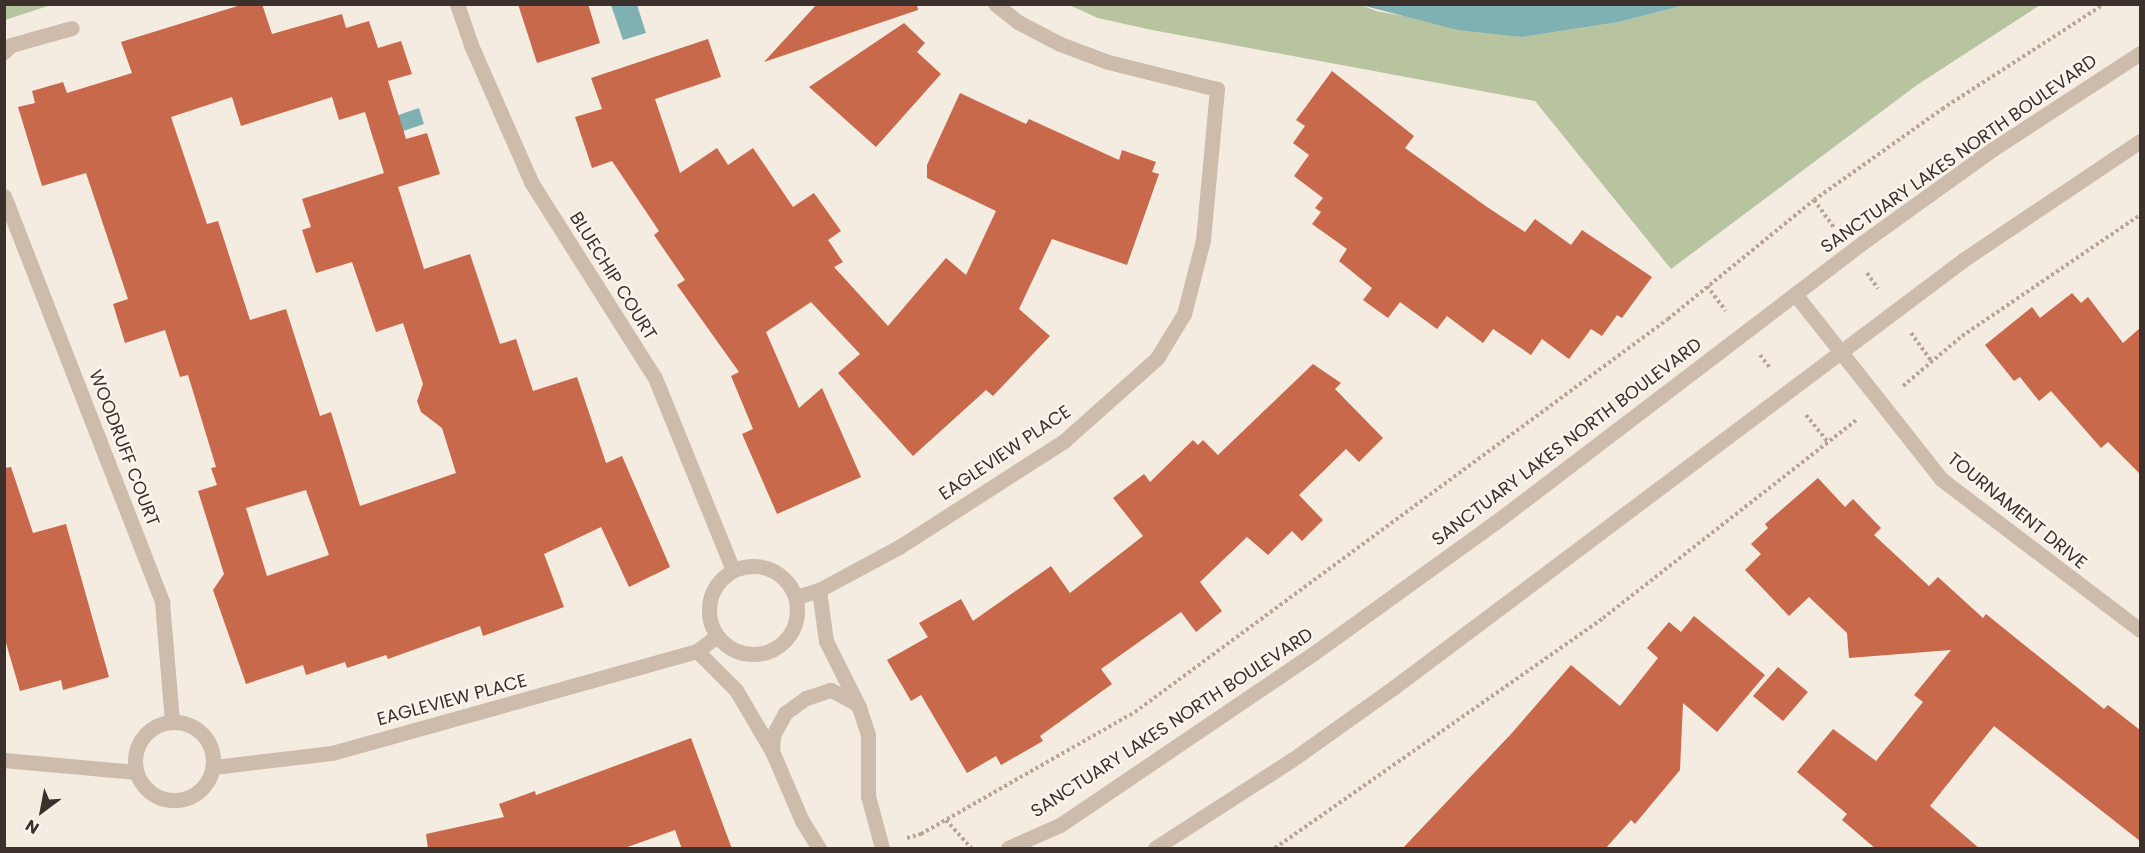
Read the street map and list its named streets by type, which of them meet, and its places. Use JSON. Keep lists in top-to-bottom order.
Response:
{
  "streets": {
    "street": [
      "SANCTUARY LAKES NORTH BOULEVARD",
      "BLUECHIP COURT",
      "WOODRUFF COURT",
      "EAGLEVIEW PLACE",
      "TOURNAMENT DRIVE"
    ]
  },
  "crossings": [
    ["SANCTUARY LAKES NORTH BOULEVARD", "TOURNAMENT DRIVE"],
    ["BLUECHIP COURT", "EAGLEVIEW PLACE"],
    ["WOODRUFF COURT", "EAGLEVIEW PLACE"]
  ],
  "north": "bottom left"
}
